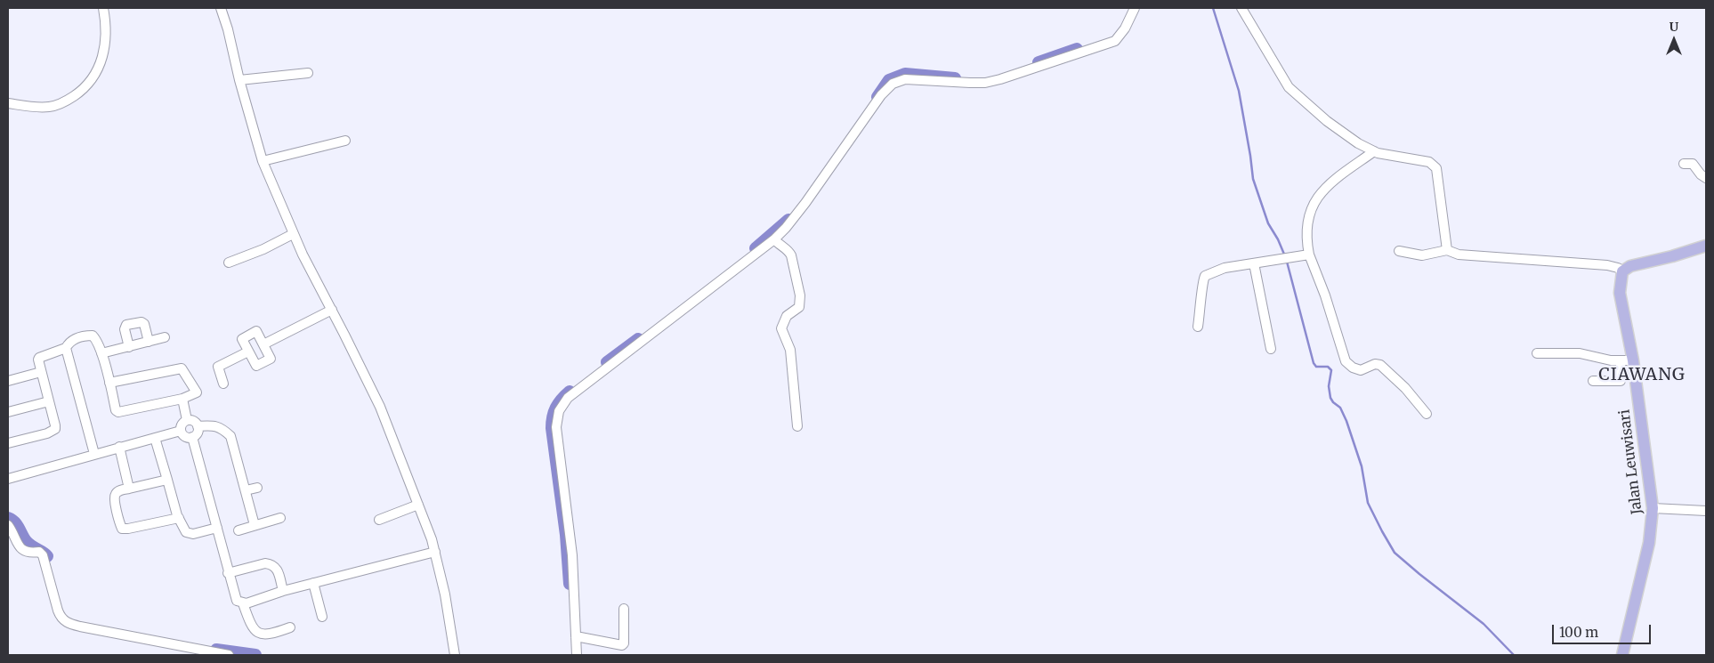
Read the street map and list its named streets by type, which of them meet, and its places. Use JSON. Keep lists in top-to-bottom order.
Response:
{
  "streets": {
    "main road": ["Jalan Leuwisari"]
  },
  "districts": ["CIAWANG"],
  "scale_bar": "100 m",
  "north": "top"
}
